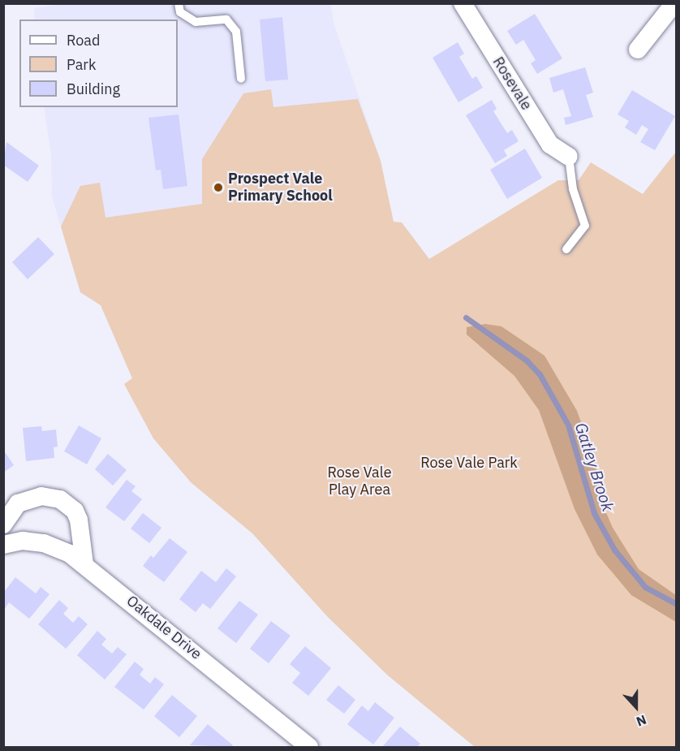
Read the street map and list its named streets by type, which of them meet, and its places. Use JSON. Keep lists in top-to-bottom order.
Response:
{
  "streets": {
    "street": ["Rosevale", "Oakdale Drive"]
  },
  "water": ["Gatley Brook"],
  "parks": ["Rose Vale Park", "Rose Vale Play Area"],
  "places": ["Prospect Vale Primary School"],
  "legend": ["Road", "Park", "Building"],
  "north": "bottom"
}
